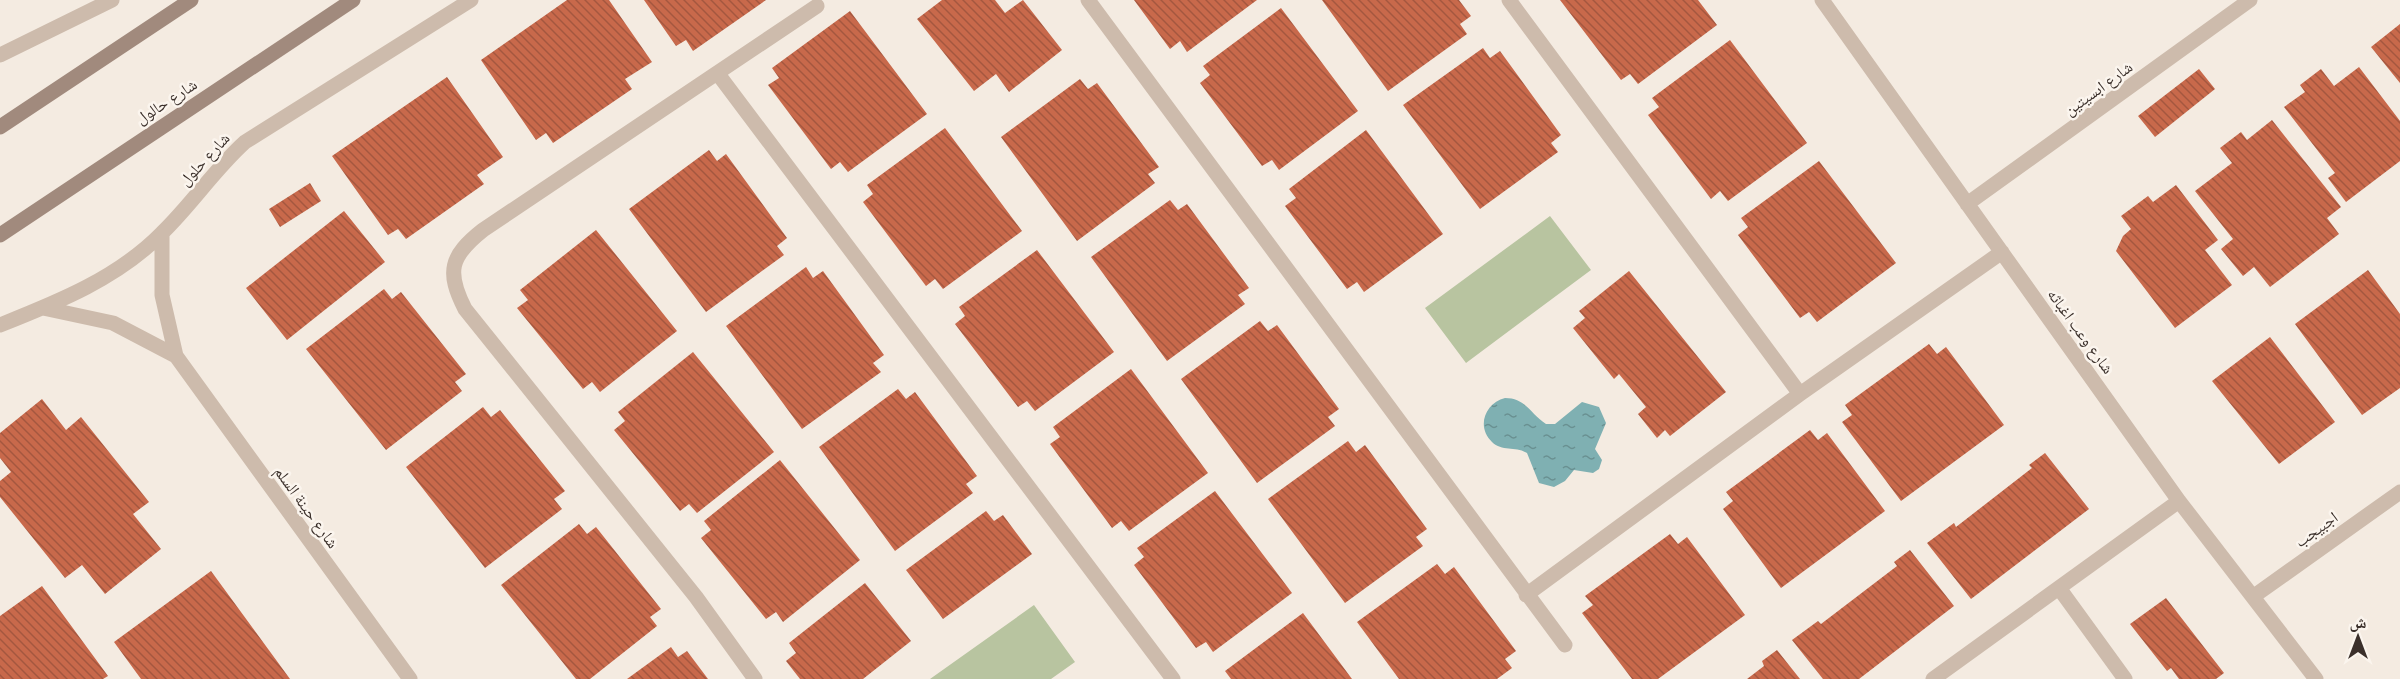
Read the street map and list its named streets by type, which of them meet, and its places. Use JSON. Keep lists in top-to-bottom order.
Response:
{
  "streets": {
    "main road": ["شارع حالول"],
    "street": [
      "شارع ابسيتين",
      "شارع حلول",
      "شارع وعب اغباثه",
      "شارع حينة السلم",
      "اجبيجب"
    ]
  },
  "crossings": [
    ["شارع ابسيتين", "شارع وعب اغباثه"],
    ["شارع حلول", "شارع حينة السلم"],
    ["شارع وعب اغباثه", "اجبيجب"]
  ],
  "north": "top"
}
